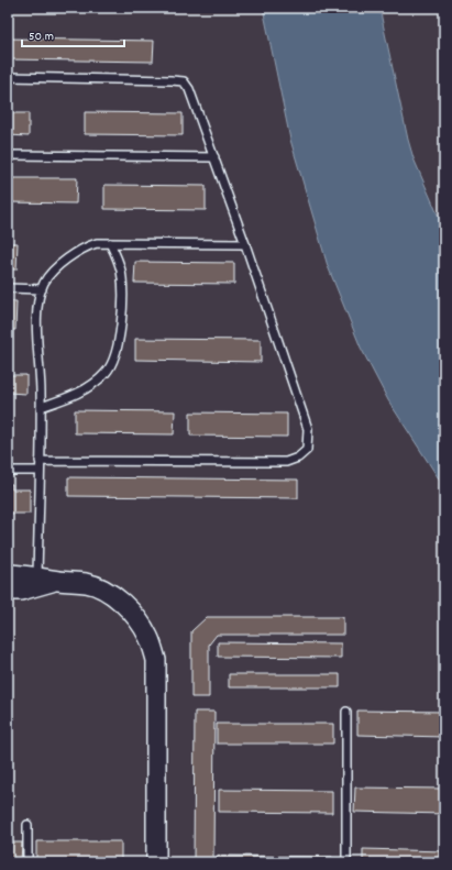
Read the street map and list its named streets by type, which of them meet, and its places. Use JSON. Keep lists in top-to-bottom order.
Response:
{
  "scale_bar": "50 m"
}
